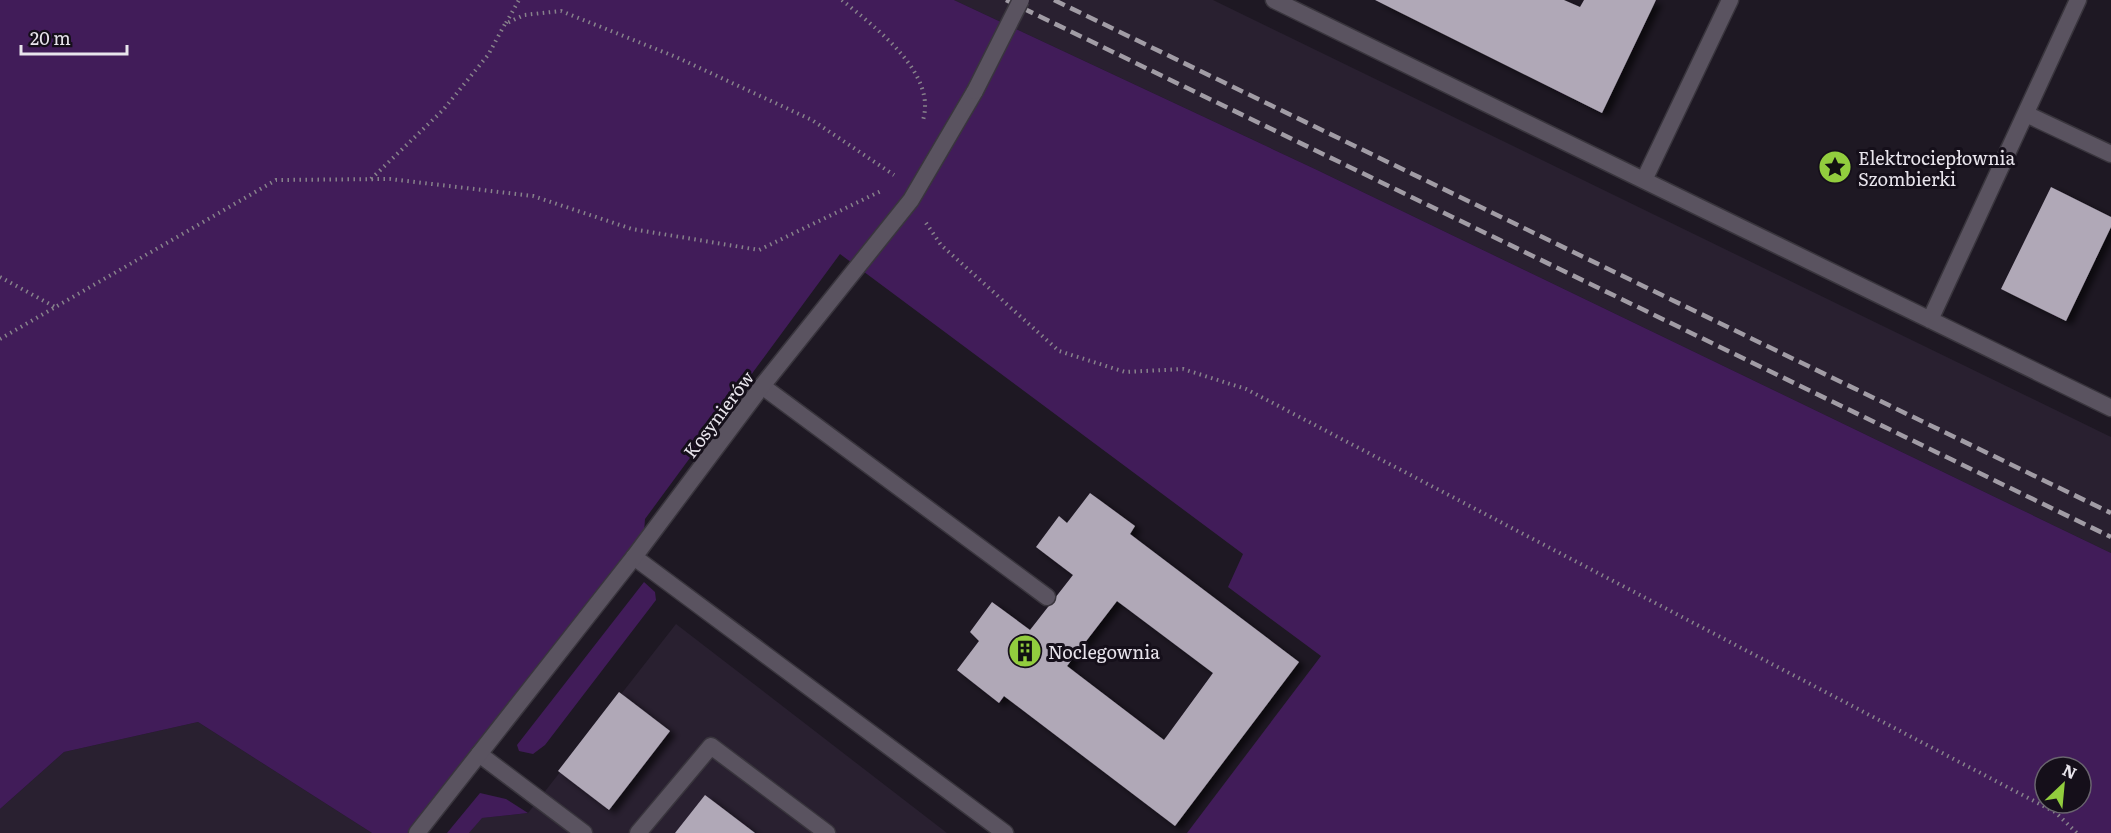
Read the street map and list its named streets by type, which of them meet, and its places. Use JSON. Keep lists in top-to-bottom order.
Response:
{
  "streets": {
    "street": ["Kosynierów"]
  },
  "places": {
    "place": ["Elektrociepłownia Szombierki"],
    "building": ["Noclegownia"]
  },
  "scale_bar": "20 m",
  "north": "top right"
}
